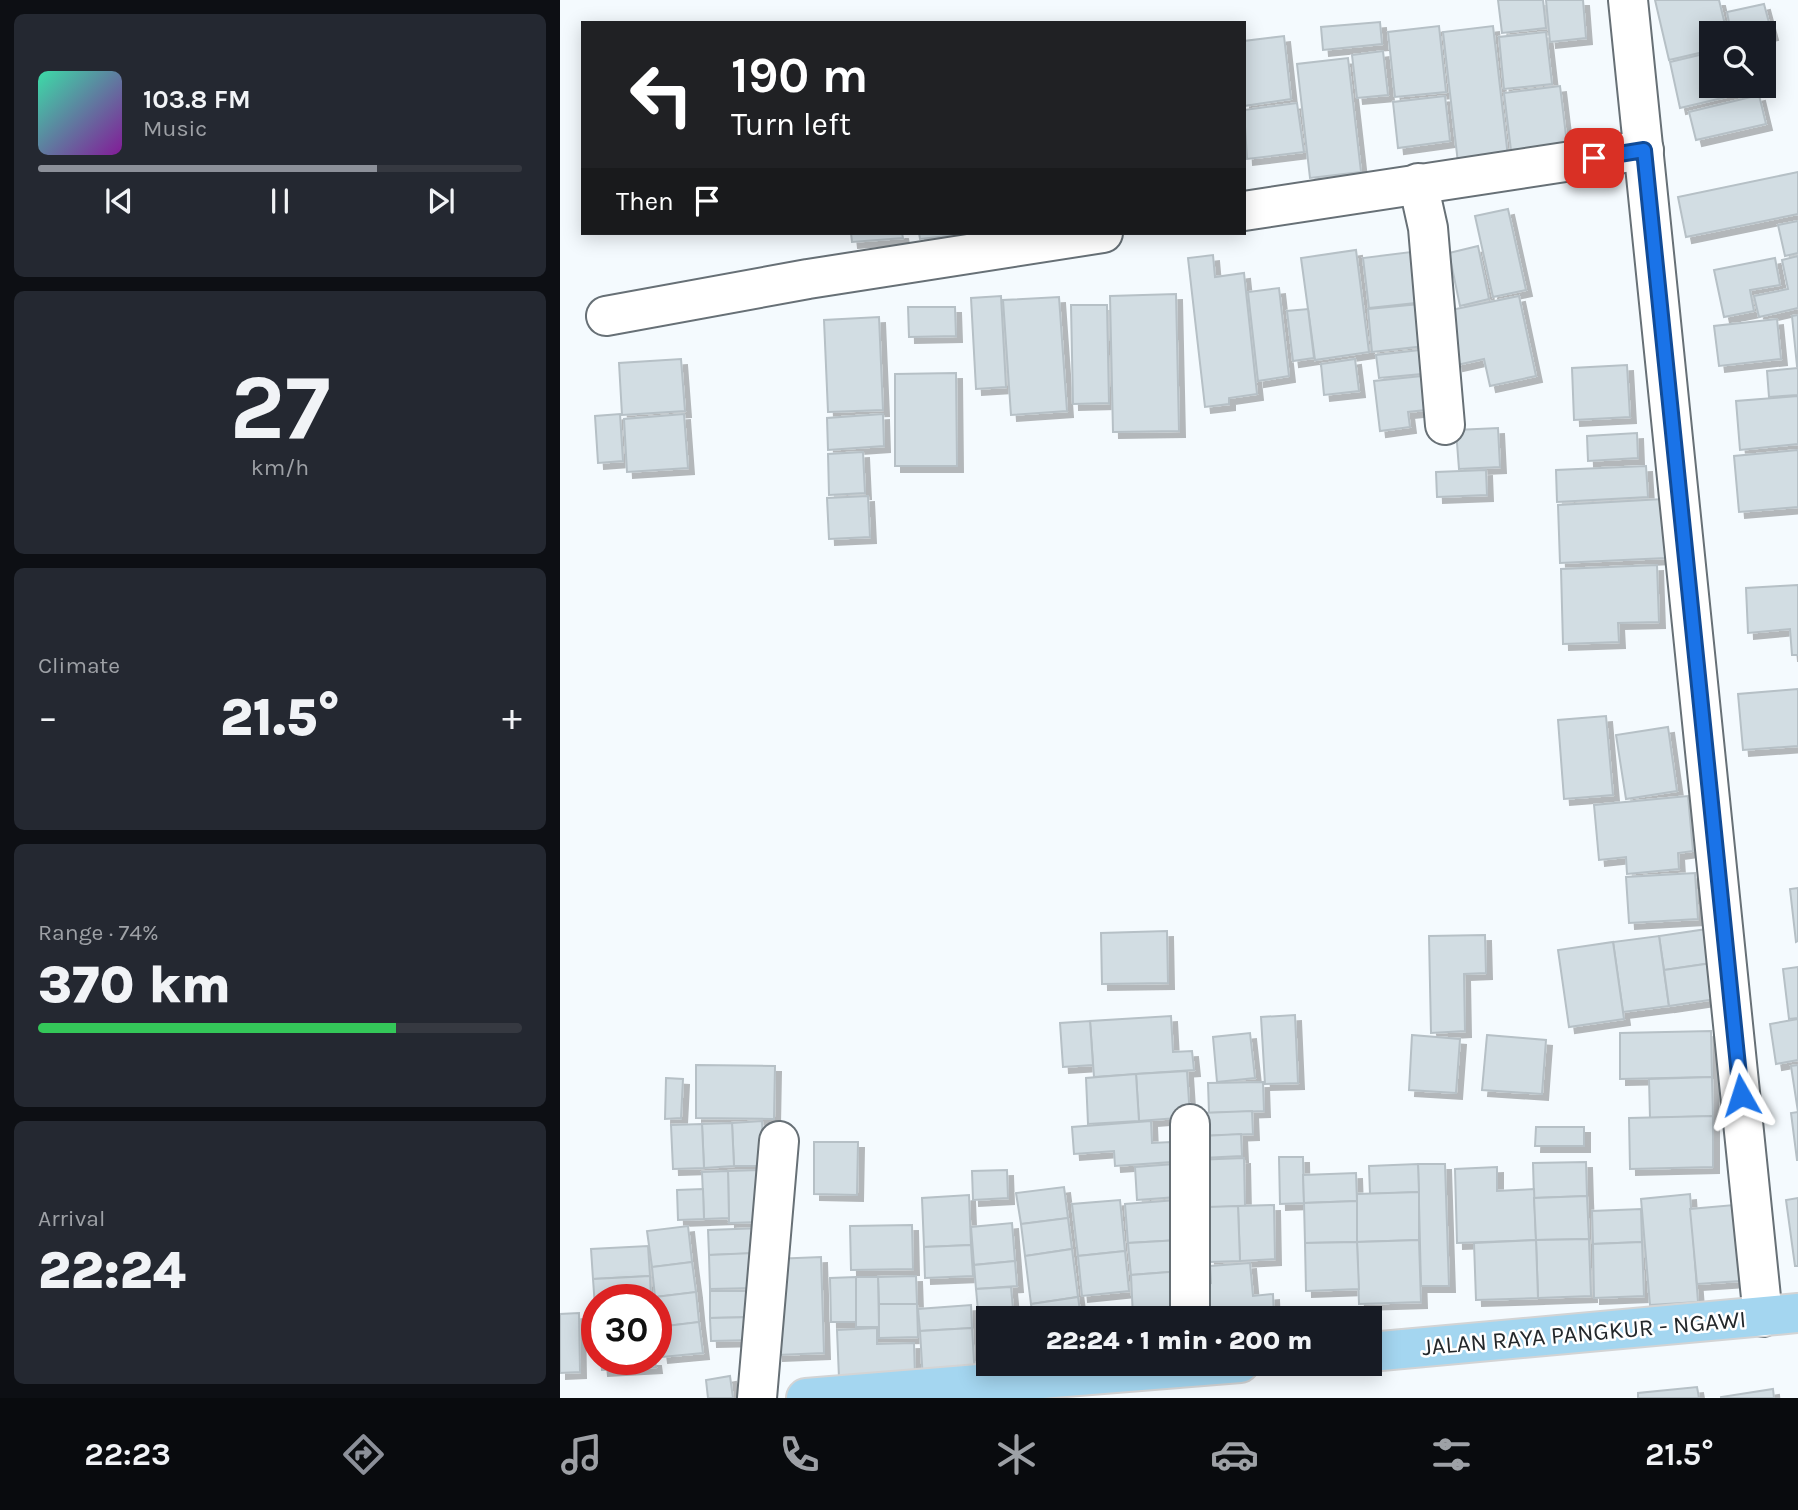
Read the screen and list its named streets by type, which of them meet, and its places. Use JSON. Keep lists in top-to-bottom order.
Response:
{
  "streets": {
    "main road": ["JALAN RAYA PANGKUR - NGAWI"]
  },
  "page": {
    "turn": ["190 m", "Turn left"],
    "song": ["103.8 FM", "Music"],
    "then": "Then",
    "tile": [
      ["27", "km/h"],
      "Climate",
      ["Range · 74%", "370 km"],
      ["Arrival", "22:24"]
    ],
    "heat": ["−", "21.5°", "+"],
    "limit": "30",
    "trip": "22:24 · 1 min · 200 m",
    "tabs": ["22:23", "21.5°"]
  }
}
